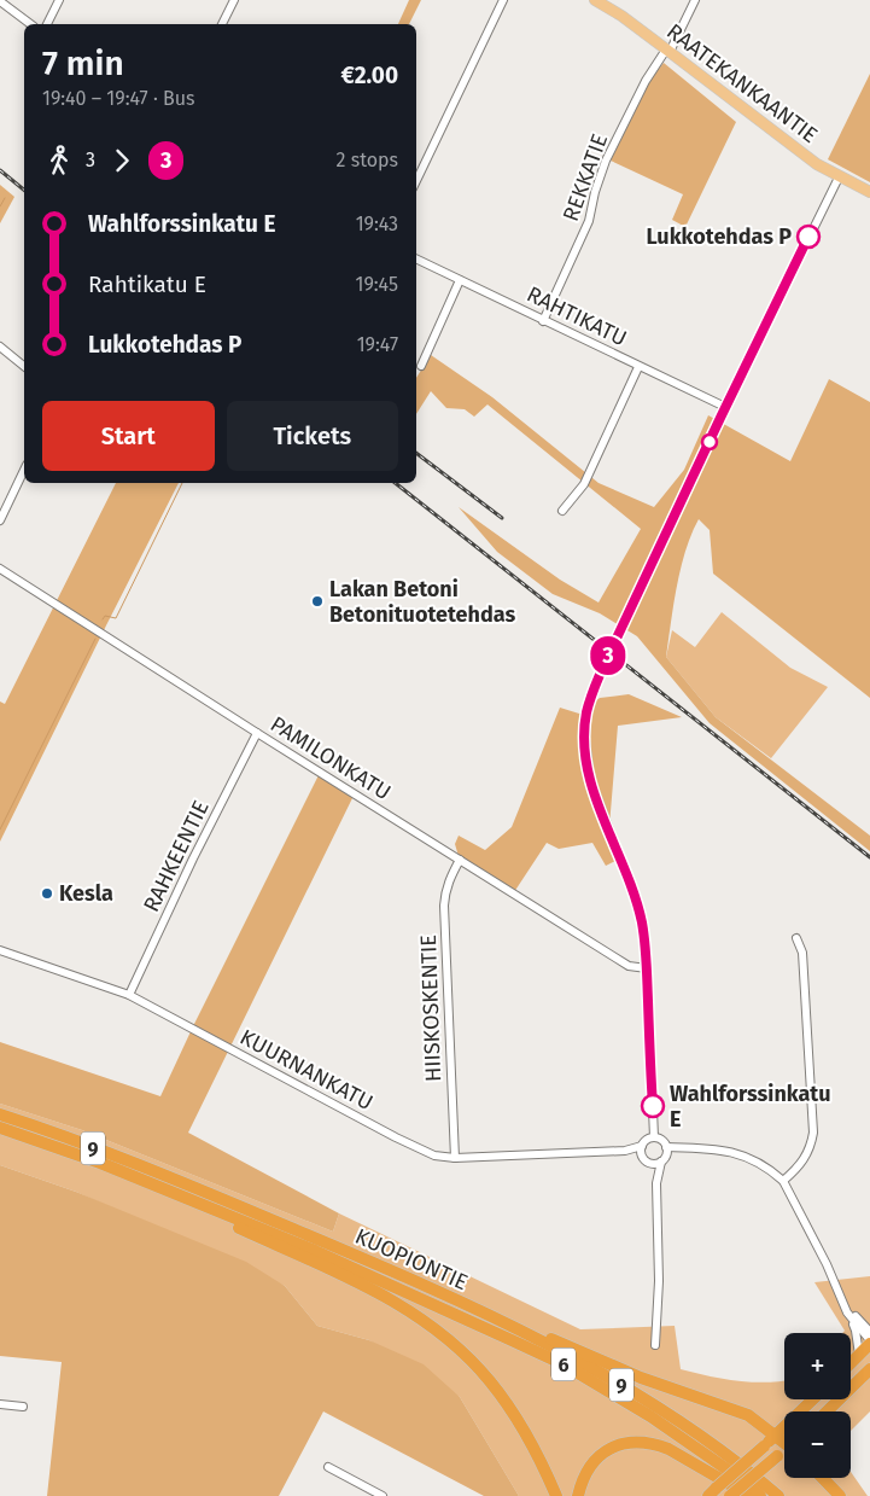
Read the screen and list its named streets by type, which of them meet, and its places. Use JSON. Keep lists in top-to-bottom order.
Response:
{
  "streets": {
    "highway": ["9", "KUOPIONTIE", "6"],
    "main road": ["RAATEKANKAANTIE"],
    "street": [
      "REKKATIE",
      "RAHTIKATU",
      "PAMILONKATU",
      "RAHKEENTIE",
      "HIISKOSKENTIE",
      "KUURNANKATU"
    ]
  },
  "crossings": [
    ["RAATEKANKAANTIE", "REKKATIE"],
    ["REKKATIE", "RAHTIKATU"],
    ["PAMILONKATU", "RAHKEENTIE"],
    ["PAMILONKATU", "HIISKOSKENTIE"],
    ["RAHKEENTIE", "KUURNANKATU"],
    ["HIISKOSKENTIE", "KUURNANKATU"]
  ],
  "places": [
    "Lukkotehdas P",
    "Lakan Betoni Betonituotetehdas",
    "Kesla",
    "Wahlforssinkatu E"
  ],
  "lines": ["bus line 3"],
  "page": {
    "on_map": "3",
    "heading": ["7 min", "19:40 – 19:47 · Bus", "€2.00"],
    "legs": ["3", "3", "2 stops"],
    "list": [
      {
        "name": "Wahlforssinkatu E",
        "value": "19:43"
      },
      {
        "name": "Rahtikatu E",
        "value": "19:45"
      },
      {
        "name": "Lukkotehdas P",
        "value": "19:47"
      }
    ],
    "buttons": ["Start", "Tickets"],
    "map_buttons": ["+", "−"]
  }
}
